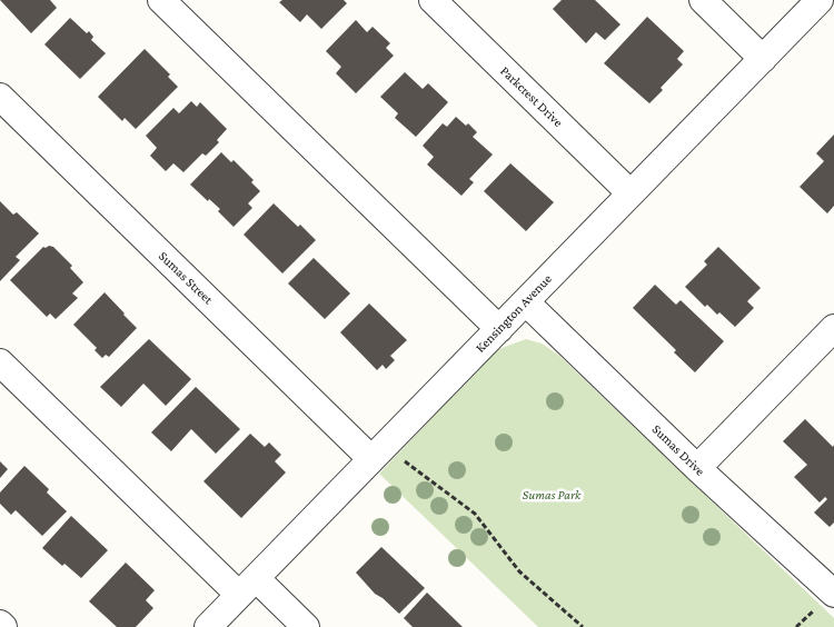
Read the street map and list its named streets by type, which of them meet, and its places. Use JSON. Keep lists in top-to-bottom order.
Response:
{
  "streets": {
    "street": [
      "Parkcrest Drive",
      "Sumas Street",
      "Kensington Avenue",
      "Sumas Drive"
    ]
  },
  "crossings": [
    ["Parkcrest Drive", "Kensington Avenue"],
    ["Sumas Street", "Kensington Avenue"],
    ["Kensington Avenue", "Sumas Drive"]
  ],
  "parks": ["Sumas Park"]
}
